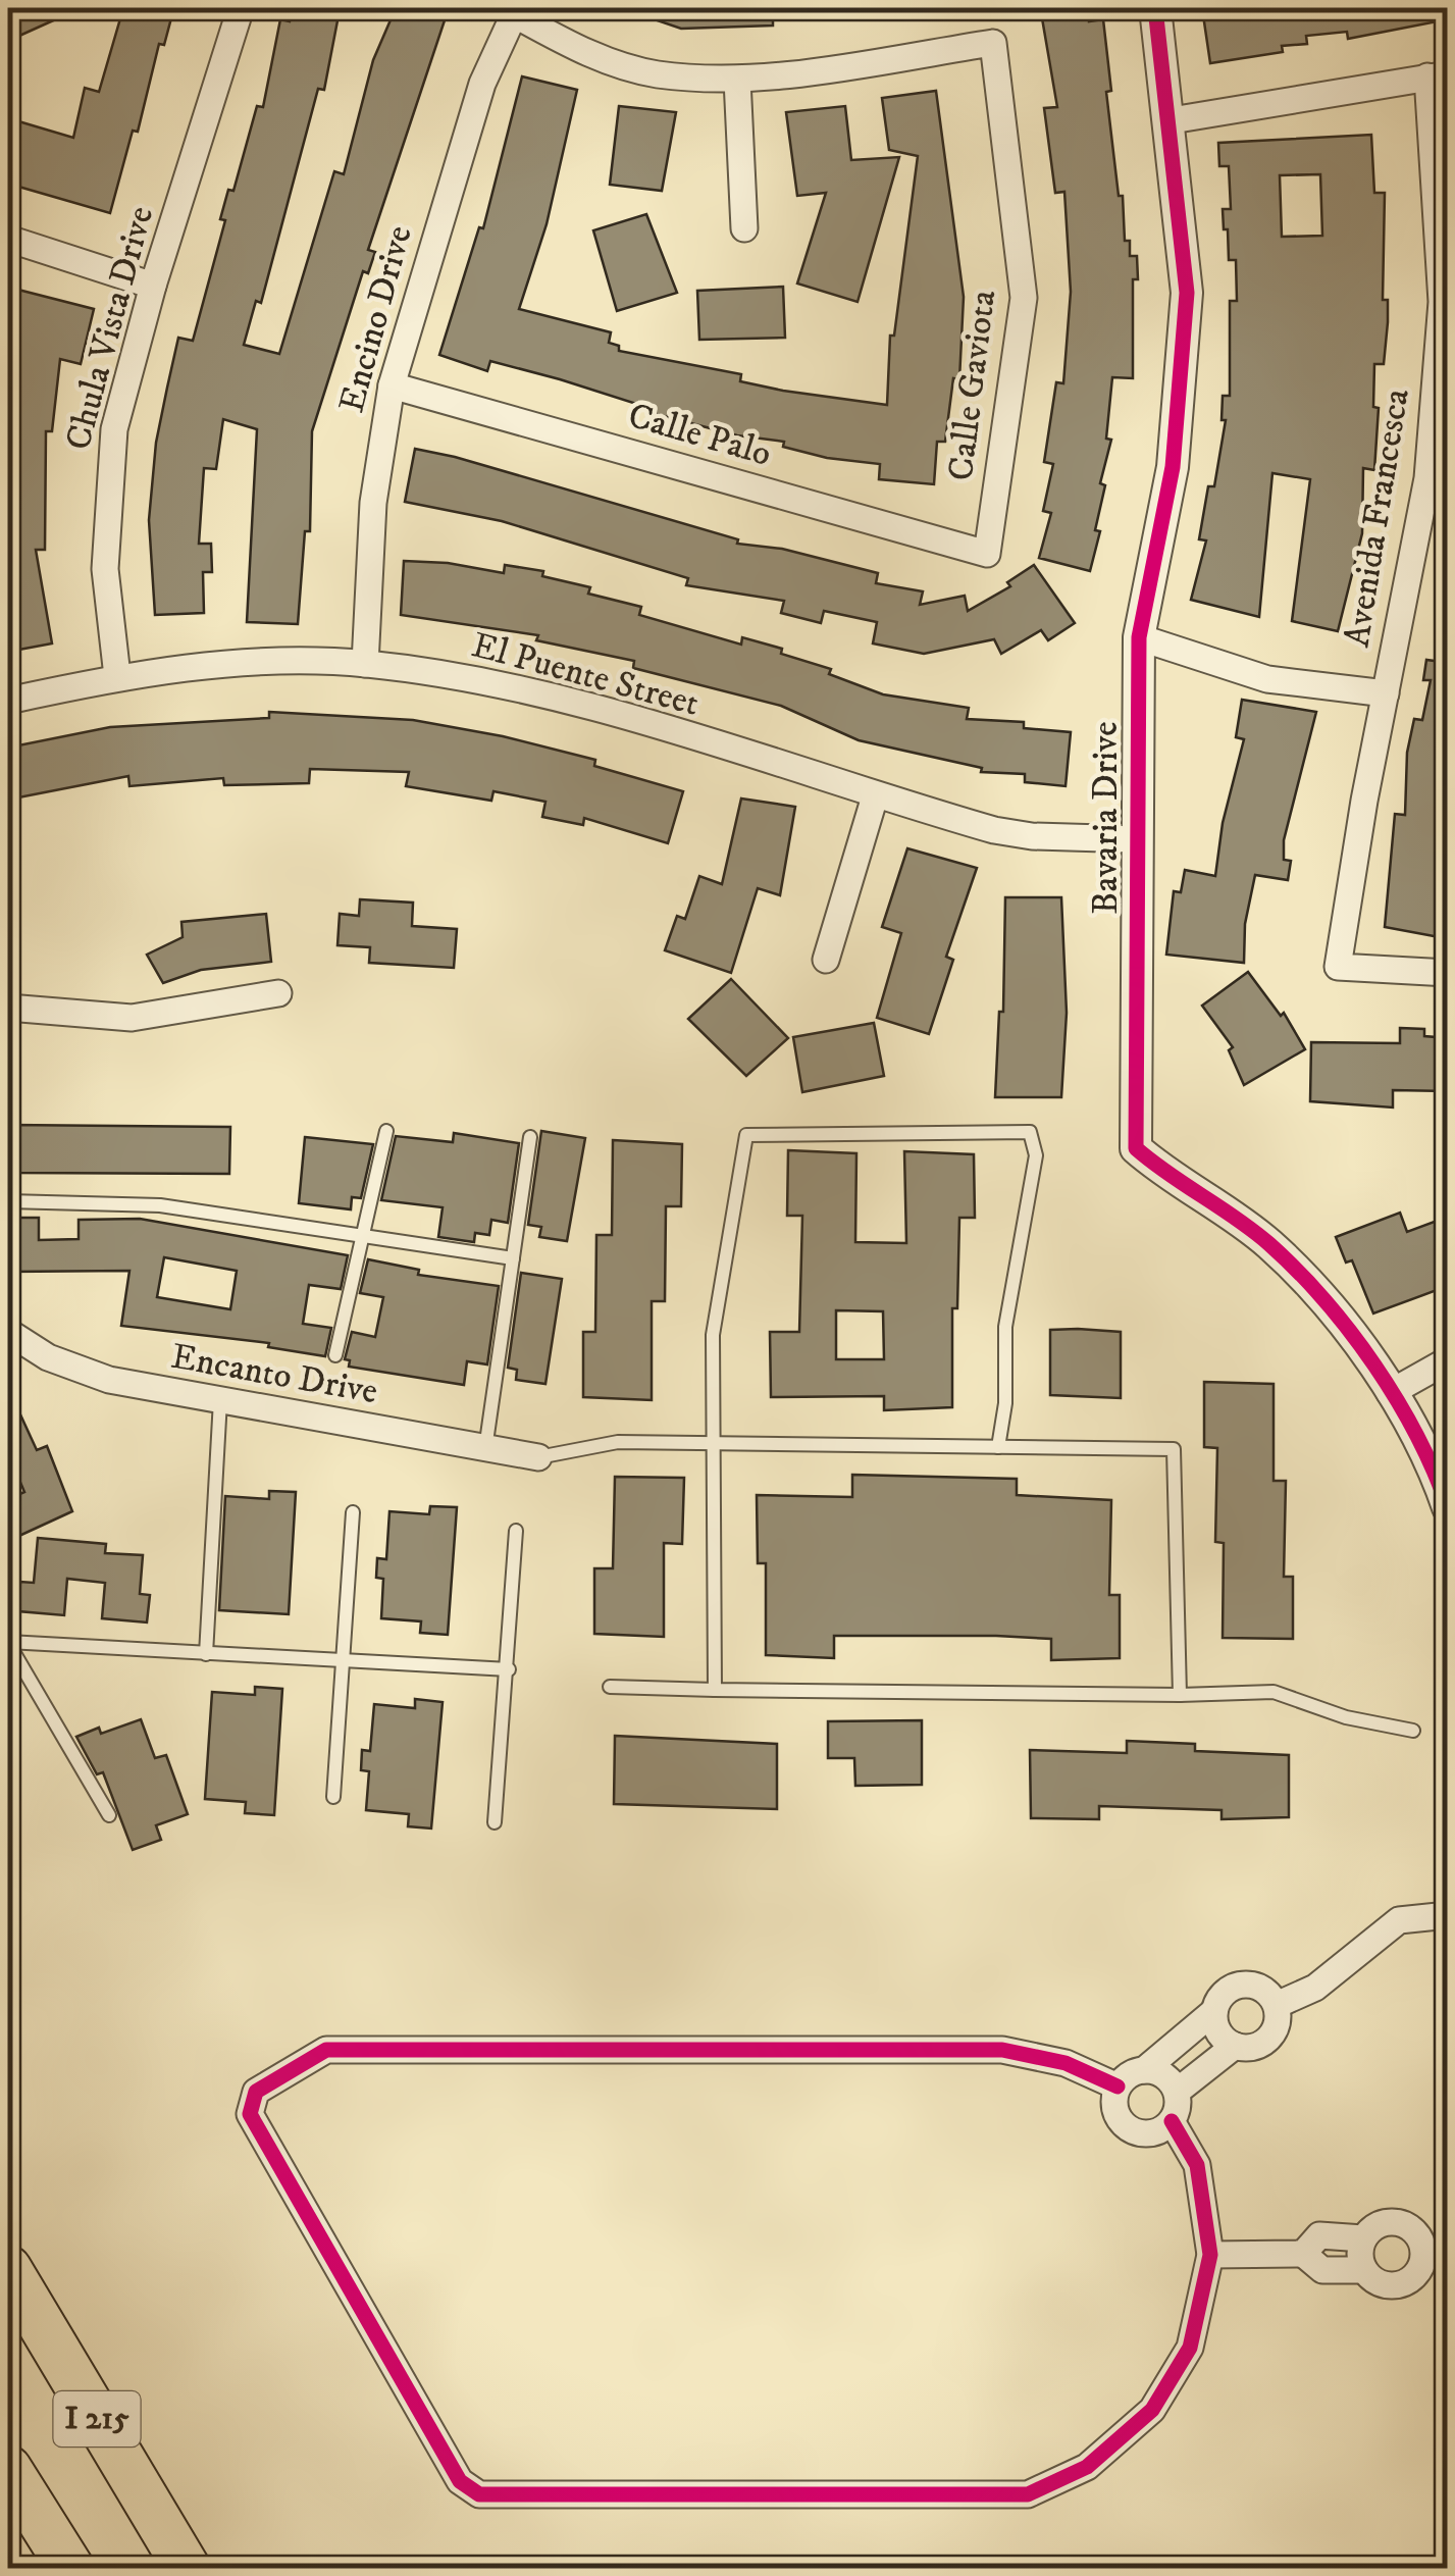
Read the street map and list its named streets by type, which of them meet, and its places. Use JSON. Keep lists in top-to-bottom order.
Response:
{
  "streets": {
    "highway": ["I 215"],
    "street": [
      "Encino Drive",
      "Chula Vista Drive",
      "Calle Gaviota",
      "Calle Palo",
      "Avenida Francesca",
      "El Puente Street",
      "Bavaria Drive",
      "Encanto Drive"
    ]
  },
  "crossings": [
    ["Encino Drive", "Calle Palo"],
    ["Encino Drive", "El Puente Street"],
    ["Chula Vista Drive", "El Puente Street"],
    ["Calle Gaviota", "Calle Palo"],
    ["El Puente Street", "Bavaria Drive"]
  ]
}
